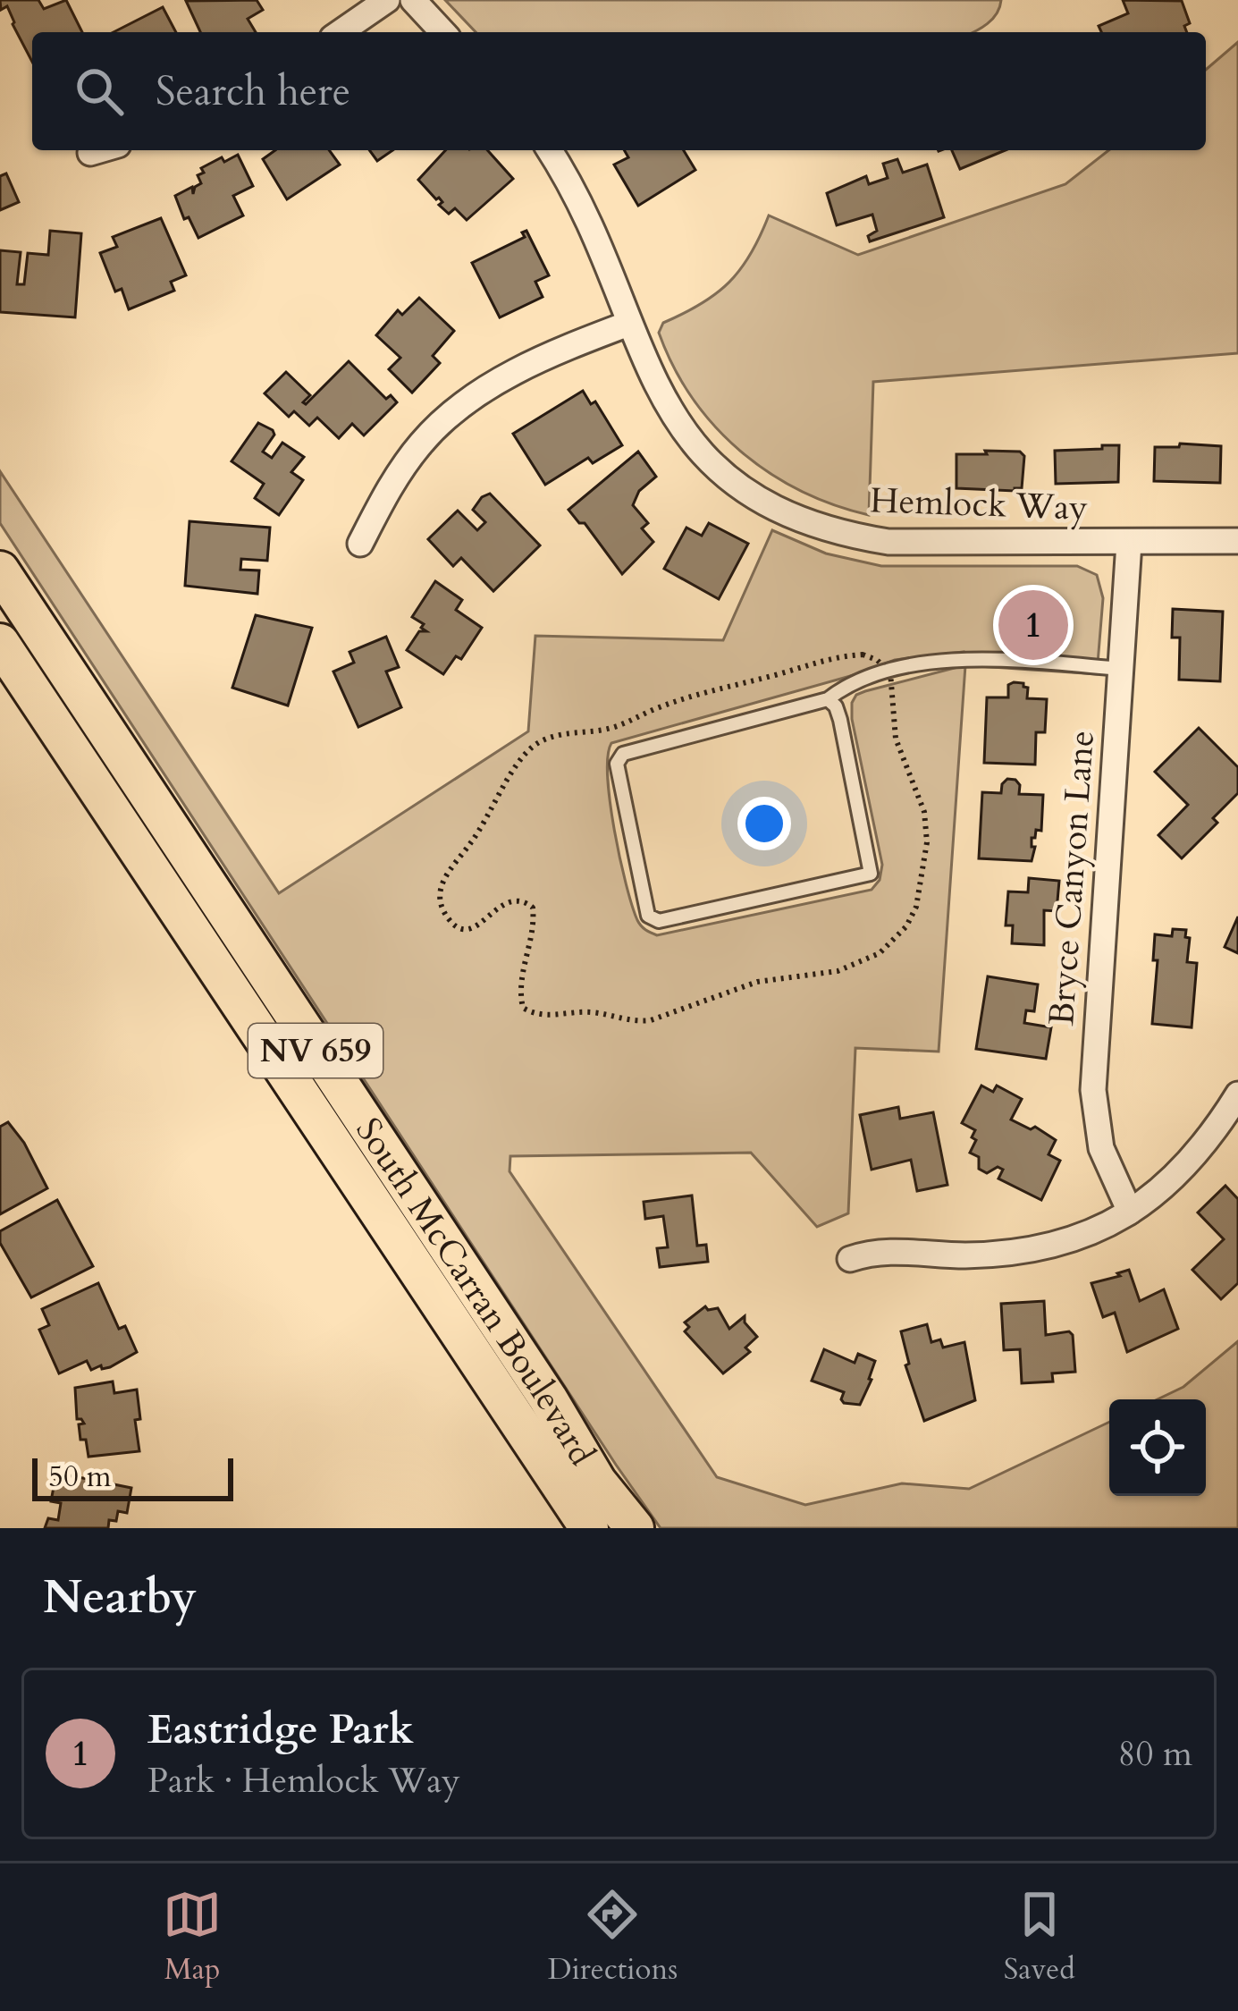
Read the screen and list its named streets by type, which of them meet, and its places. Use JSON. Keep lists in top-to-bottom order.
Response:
{
  "streets": {
    "main road": ["NV 659", "South McCarran Boulevard"],
    "street": ["Hemlock Way", "Bryce Canyon Lane"]
  },
  "crossings": [
    ["Hemlock Way", "Bryce Canyon Lane"]
  ],
  "scale_bar": "50 m",
  "page": {
    "search": "Search here",
    "pins": "1",
    "scale": "50 m",
    "heading": "Nearby",
    "list": [
      {
        "mark": "1",
        "name": "Eastridge Park",
        "note": "Park · Hemlock Way",
        "value": "80 m"
      }
    ],
    "nav": ["Map", "Directions", "Saved"]
  }
}
